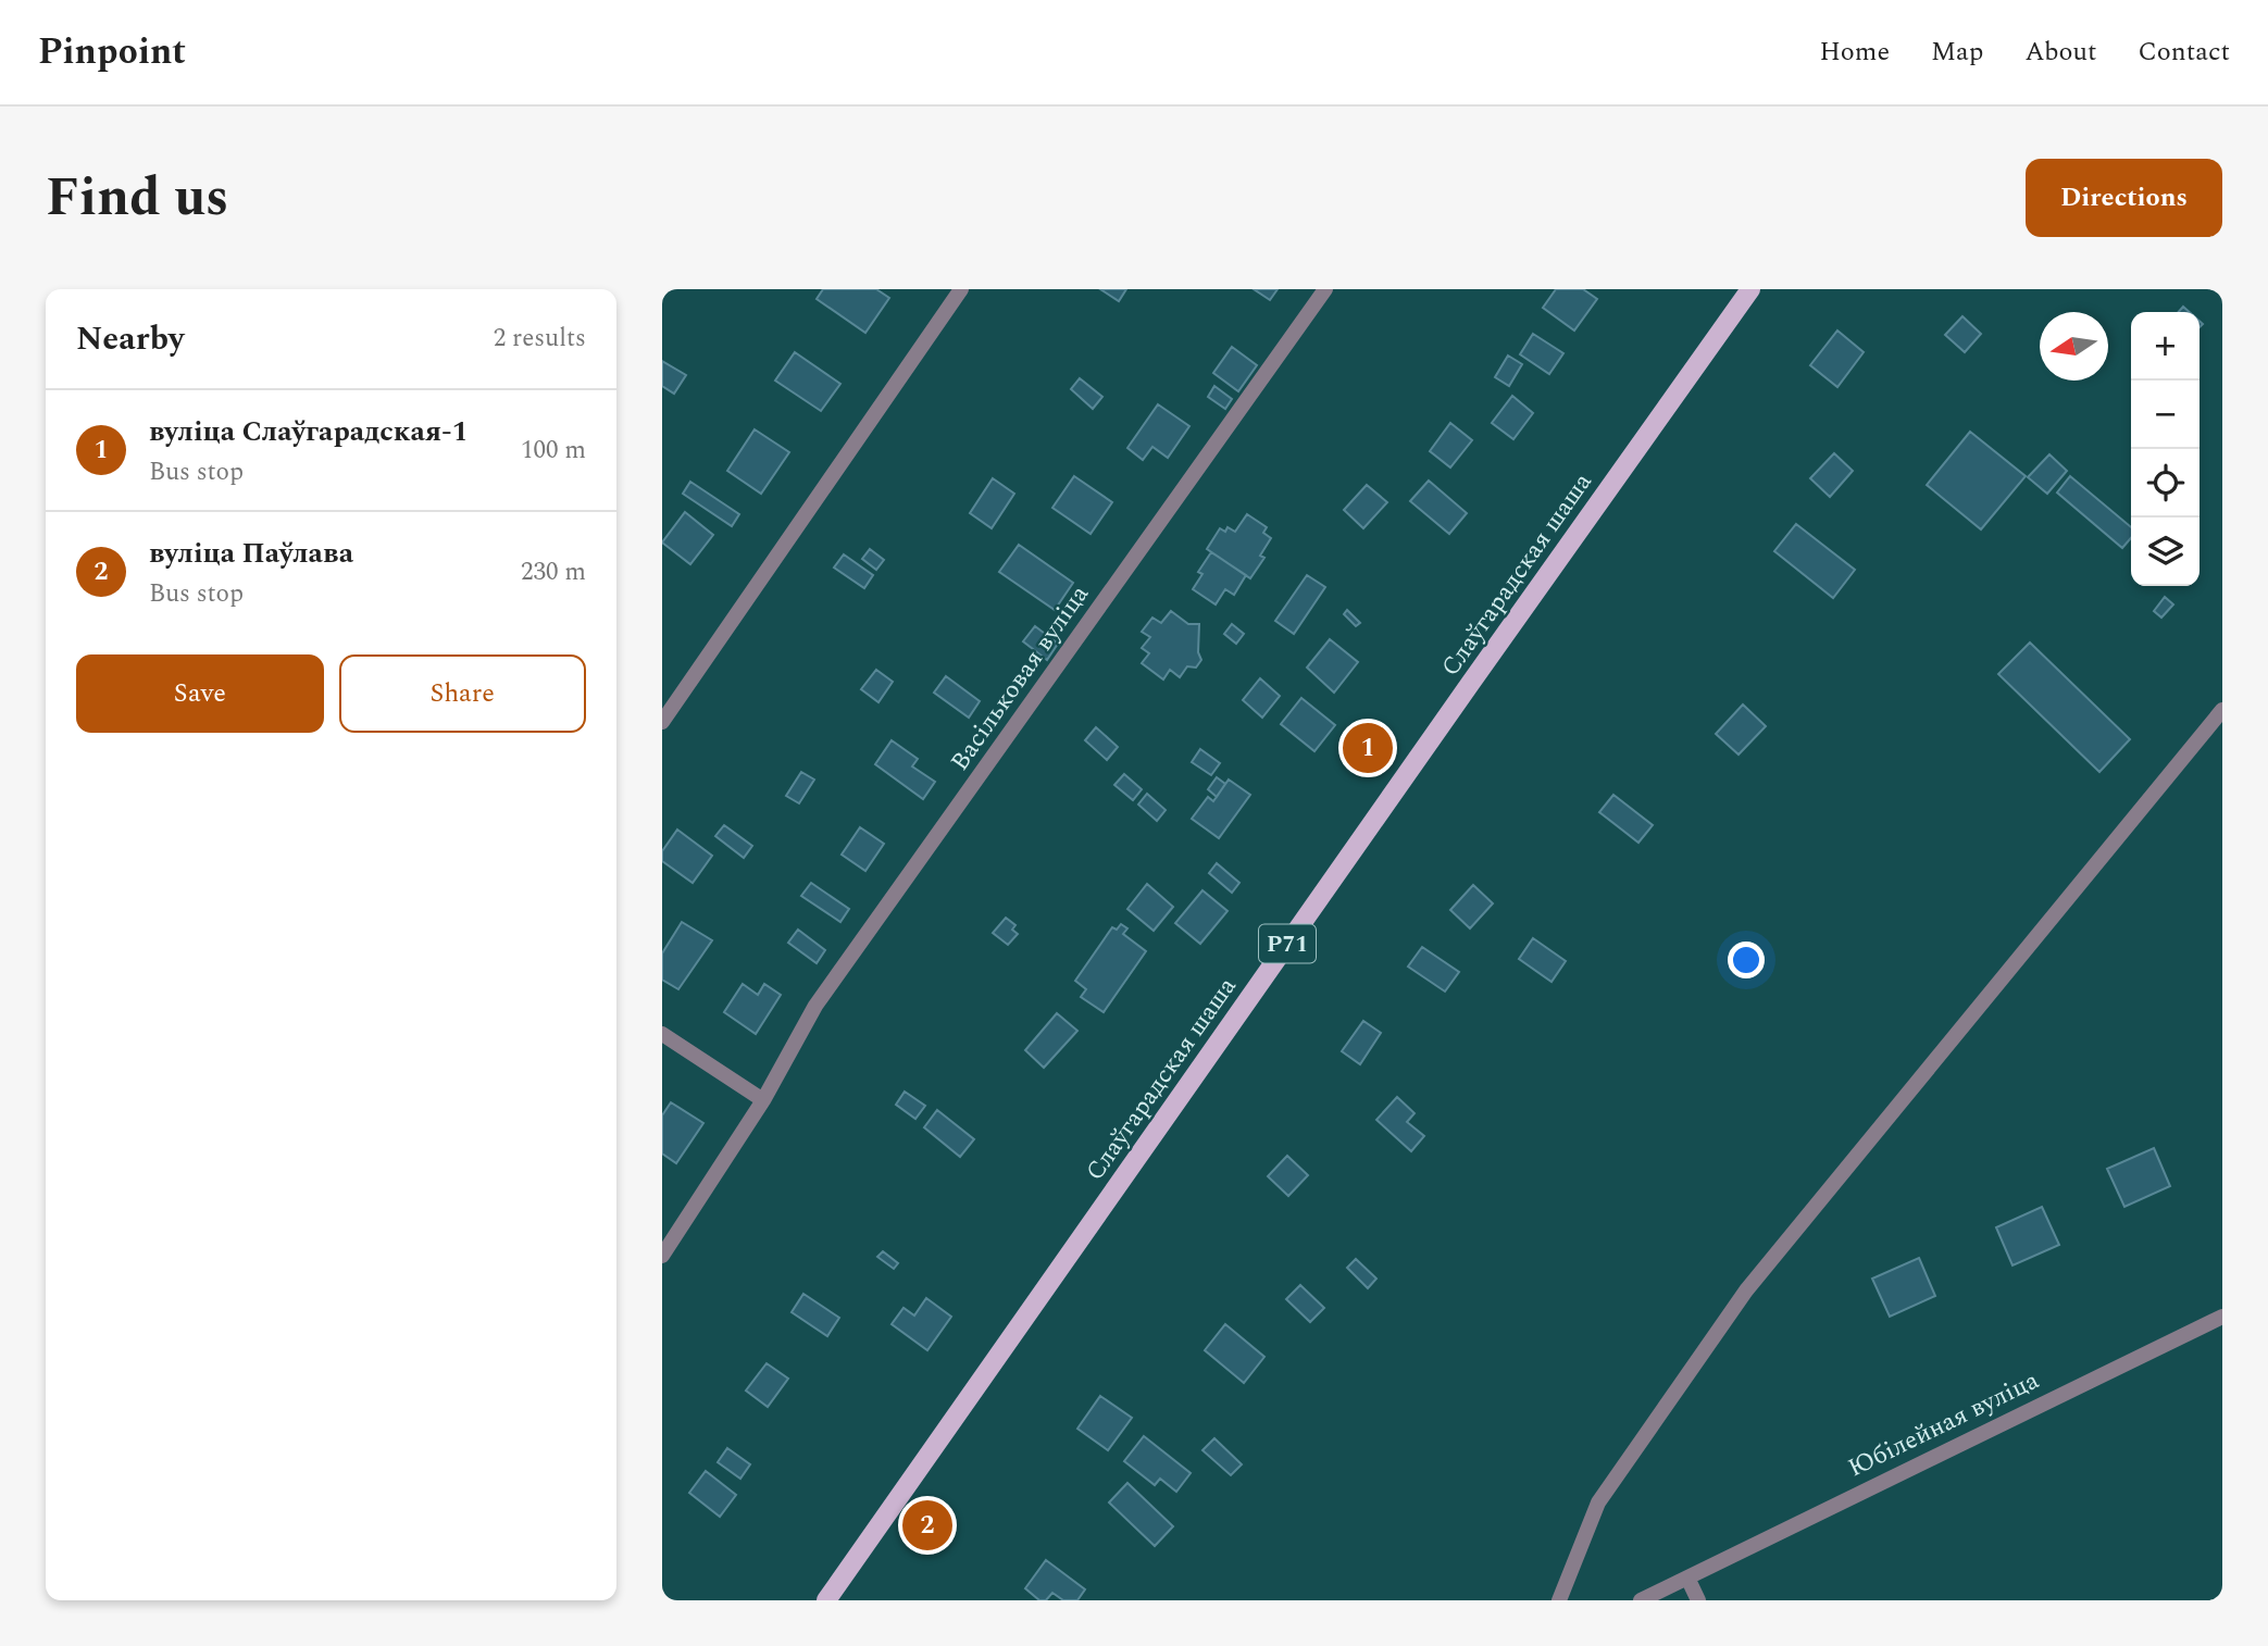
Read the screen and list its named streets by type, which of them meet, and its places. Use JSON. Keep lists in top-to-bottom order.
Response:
{
  "streets": {
    "main road": ["Слаўгарадская шаша", "Р71"],
    "street": ["Васільковая вуліца", "Юбілейная вуліца"]
  },
  "north": "left",
  "page": {
    "header": "Pinpoint",
    "nav": [
      "Home",
      "Map",
      "About",
      "Contact"
    ],
    "title": "Find us",
    "buttons": [
      "Directions",
      ["Save", "Share"]
    ],
    "heading": ["Nearby", "2 results"],
    "map_buttons": ["+", "−"],
    "list": [
      {
        "mark": "1",
        "name": "вуліца Слаўгарадская-1",
        "note": "Bus stop",
        "value": "100 m"
      },
      {
        "mark": "2",
        "name": "вуліца Паўлава",
        "note": "Bus stop",
        "value": "230 m"
      }
    ],
    "pins": ["1", "2"]
  }
}
